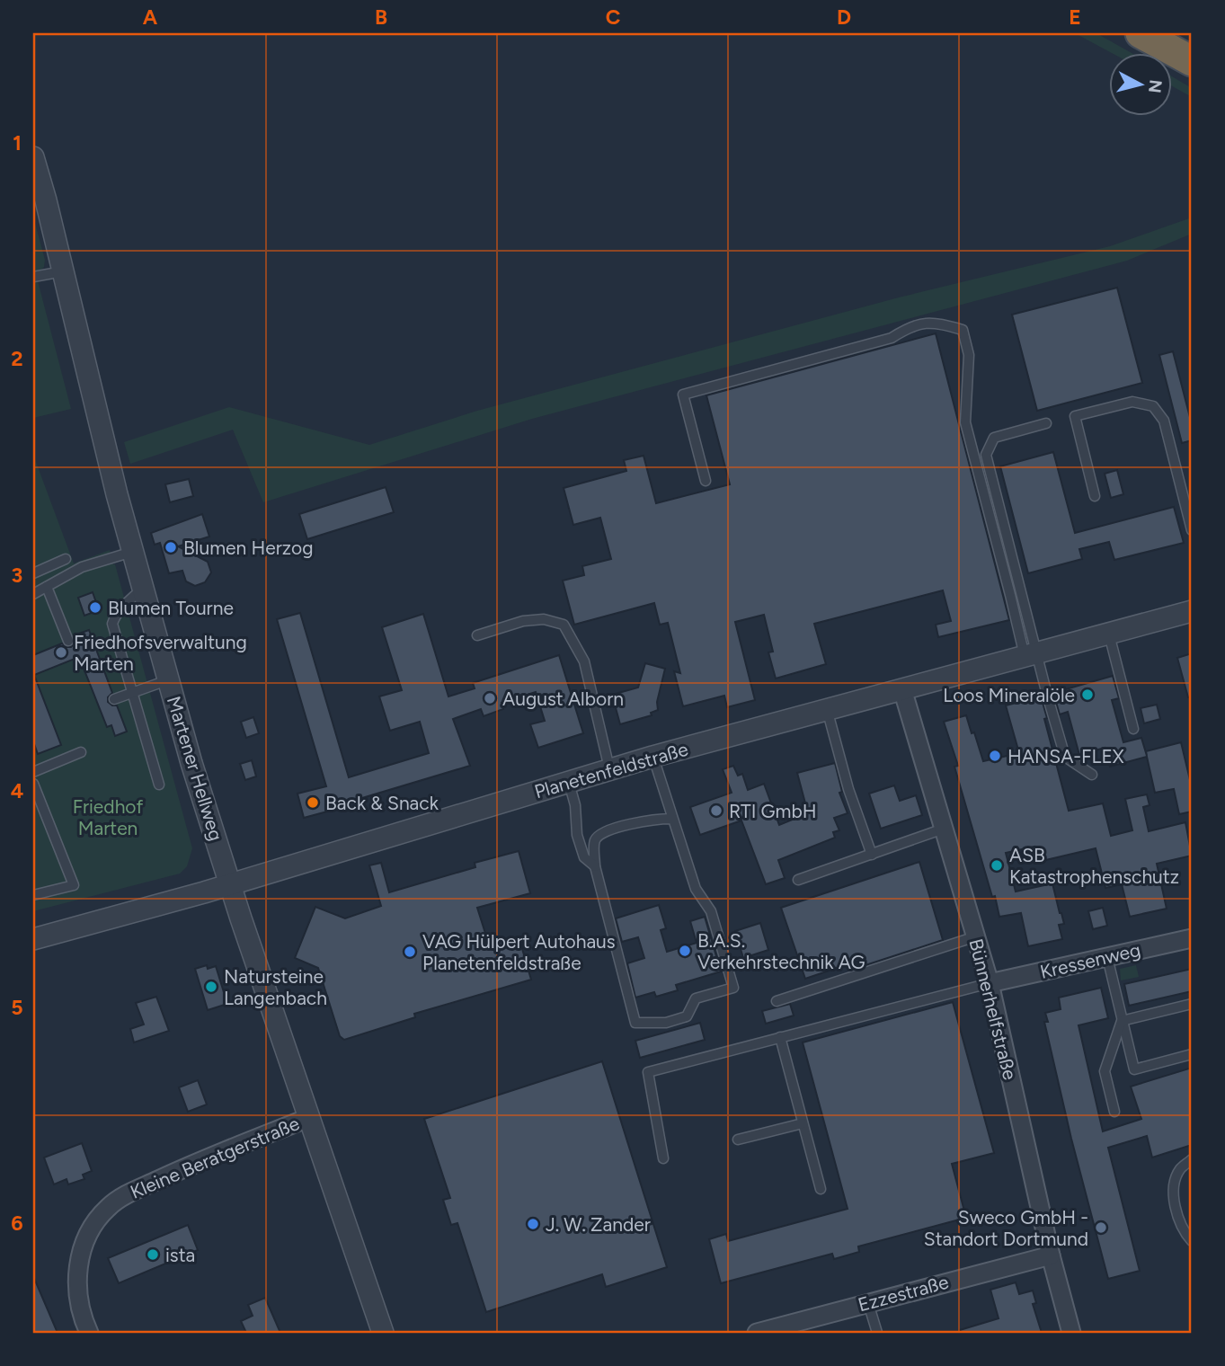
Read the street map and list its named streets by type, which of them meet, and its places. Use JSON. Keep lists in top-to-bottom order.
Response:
{
  "streets": {
    "street": [
      "Martener Hellweg",
      "Planetenfeldstraße",
      "Kressenweg",
      "Bünnerhelfstraße",
      "Kleine Beratgerstraße",
      "Ezzestraße"
    ]
  },
  "crossings": [
    ["Martener Hellweg", "Planetenfeldstraße"],
    ["Martener Hellweg", "Kleine Beratgerstraße"],
    ["Planetenfeldstraße", "Bünnerhelfstraße"],
    ["Kressenweg", "Bünnerhelfstraße"],
    ["Bünnerhelfstraße", "Ezzestraße"]
  ],
  "parks": ["Friedhof Marten"],
  "places": [
    "Blumen Herzog",
    "Blumen Tourne",
    "Friedhofsverwaltung Marten",
    "Loos Mineralöle",
    "August Alborn",
    "HANSA-FLEX",
    "Back & Snack",
    "RTI GmbH",
    "ASB Katastrophenschutz",
    "B.A.S. Verkehrstechnik AG",
    "VAG Hülpert Autohaus Planetenfeldstraße",
    "Natursteine Langenbach",
    "J. W. Zander",
    "Sweco GmbH - Standort Dortmund",
    "ista"
  ],
  "north": "right",
  "grid": {
    "columns": [
      "A",
      "B",
      "C",
      "D",
      "E"
    ],
    "rows": [
      "1",
      "2",
      "3",
      "4",
      "5",
      "6"
    ]
  }
}
